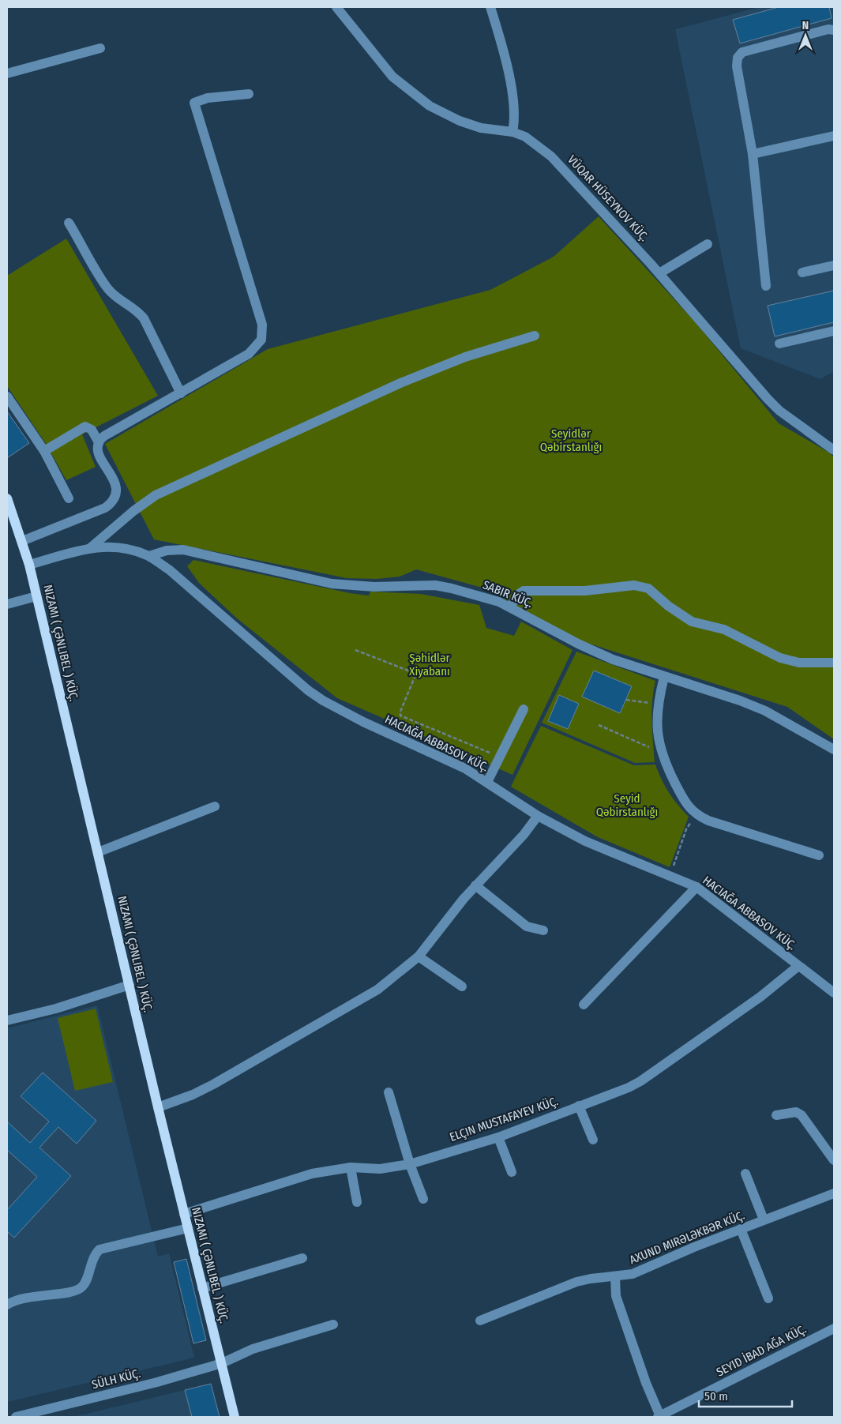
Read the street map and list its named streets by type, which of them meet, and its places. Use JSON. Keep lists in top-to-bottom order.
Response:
{
  "streets": {
    "main road": ["NIZAMI ( ÇƏNLIBEL ) KÜÇ."],
    "street": [
      "VÜQAR HÜSEYNOV KÜÇ.",
      "SABIR KÜÇ.",
      "ELÇIN MUSTAFAYEV KÜÇ.",
      "AXUND MIRƏLƏKBƏR KÜÇ.",
      "SEYID İBAD AĞA KÜÇ.",
      "SÜLH KÜÇ."
    ]
  },
  "crossings": [
    ["NIZAMI ( ÇƏNLIBEL ) KÜÇ.", "ELÇIN MUSTAFAYEV KÜÇ."],
    ["NIZAMI ( ÇƏNLIBEL ) KÜÇ.", "SÜLH KÜÇ."]
  ],
  "parks": ["Seyidlər Qəbirstanlığı", "Şəhidlər Xiyabanı", "Seyid Qəbirstanlığı"],
  "scale_bar": "50 m",
  "north": "top"
}
